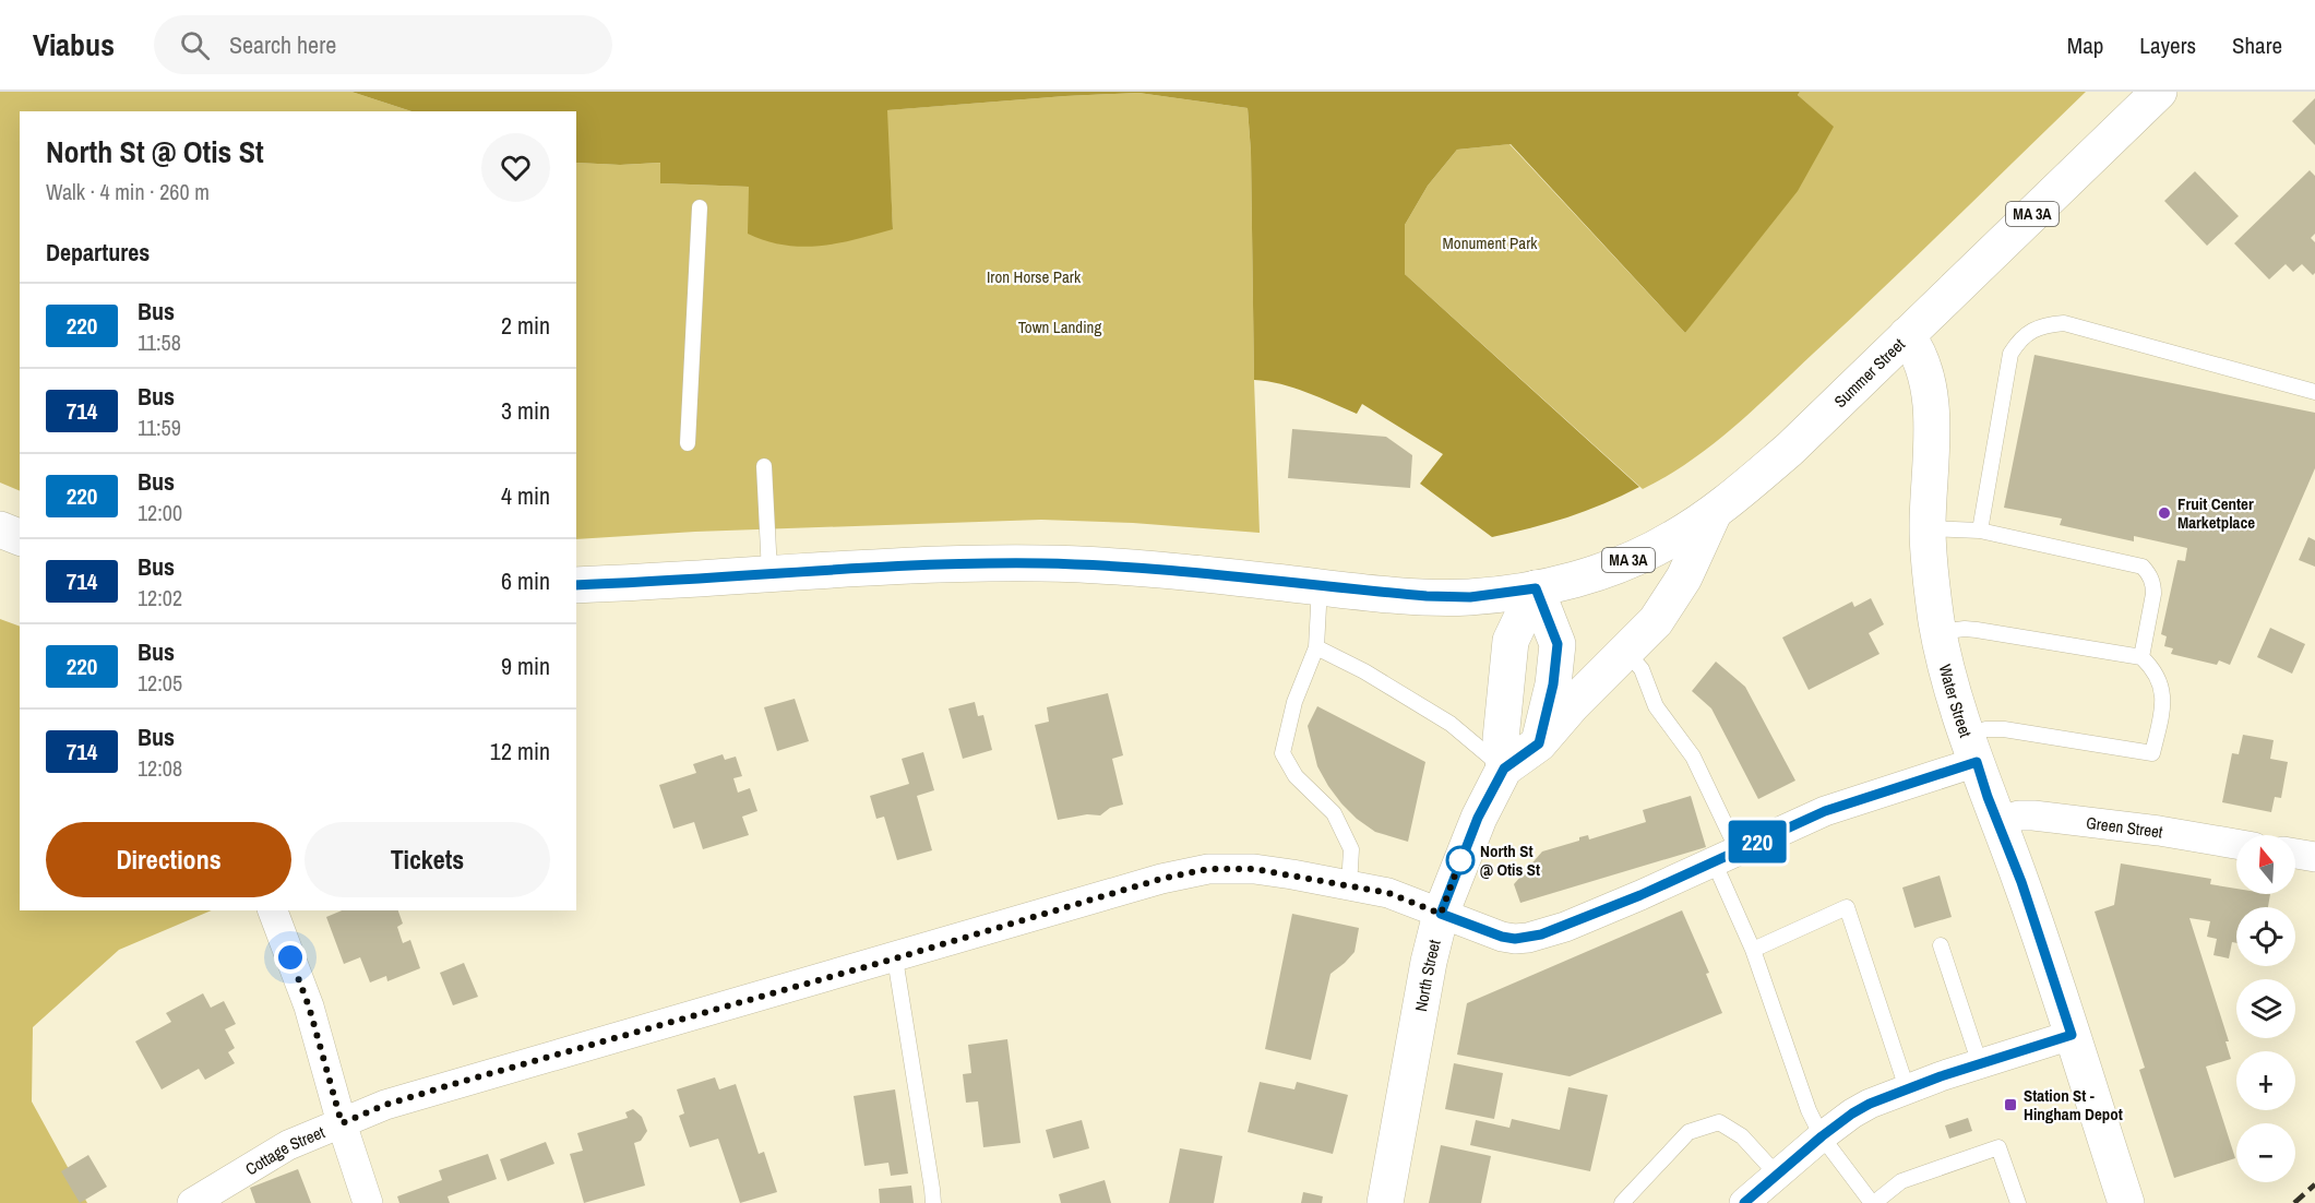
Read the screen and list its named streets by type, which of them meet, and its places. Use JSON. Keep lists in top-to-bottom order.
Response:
{
  "streets": {
    "main road": [
      "MA 3A",
      "Summer Street",
      "Water Street",
      "North Street"
    ],
    "street": ["Green Street", "Cottage Street"]
  },
  "crossings": [
    ["MA 3A", "Summer Street"],
    ["Summer Street", "Water Street"],
    ["Summer Street", "North Street"],
    ["Water Street", "Green Street"],
    ["Water Street", "Cottage Street"],
    ["North Street", "Cottage Street"]
  ],
  "parks": ["Monument Park", "Iron Horse Park", "Town Landing"],
  "places": {
    "other": ["Fruit Center Marketplace", "North St @ Otis St"],
    "transit": ["Station St - Hingham Depot"]
  },
  "lines": ["bus line 220"],
  "north": "top",
  "page": {
    "header": "Viabus",
    "search": "Search here",
    "nav": ["Map", "Layers", "Share"],
    "on_map": "220",
    "heading": [
      ["North St @ Otis St", "Walk · 4 min · 260 m"],
      "Departures"
    ],
    "list": [
      {
        "mark": "220",
        "name": "Bus",
        "note": "11:58",
        "value": "2 min"
      },
      {
        "mark": "714",
        "name": "Bus",
        "note": "11:59",
        "value": "3 min"
      },
      {
        "mark": "220",
        "name": "Bus",
        "note": "12:00",
        "value": "4 min"
      },
      {
        "mark": "714",
        "name": "Bus",
        "note": "12:02",
        "value": "6 min"
      },
      {
        "mark": "220",
        "name": "Bus",
        "note": "12:05",
        "value": "9 min"
      },
      {
        "mark": "714",
        "name": "Bus",
        "note": "12:08",
        "value": "12 min"
      }
    ],
    "buttons": ["Directions", "Tickets"],
    "map_buttons": ["+", "−"]
  }
}
